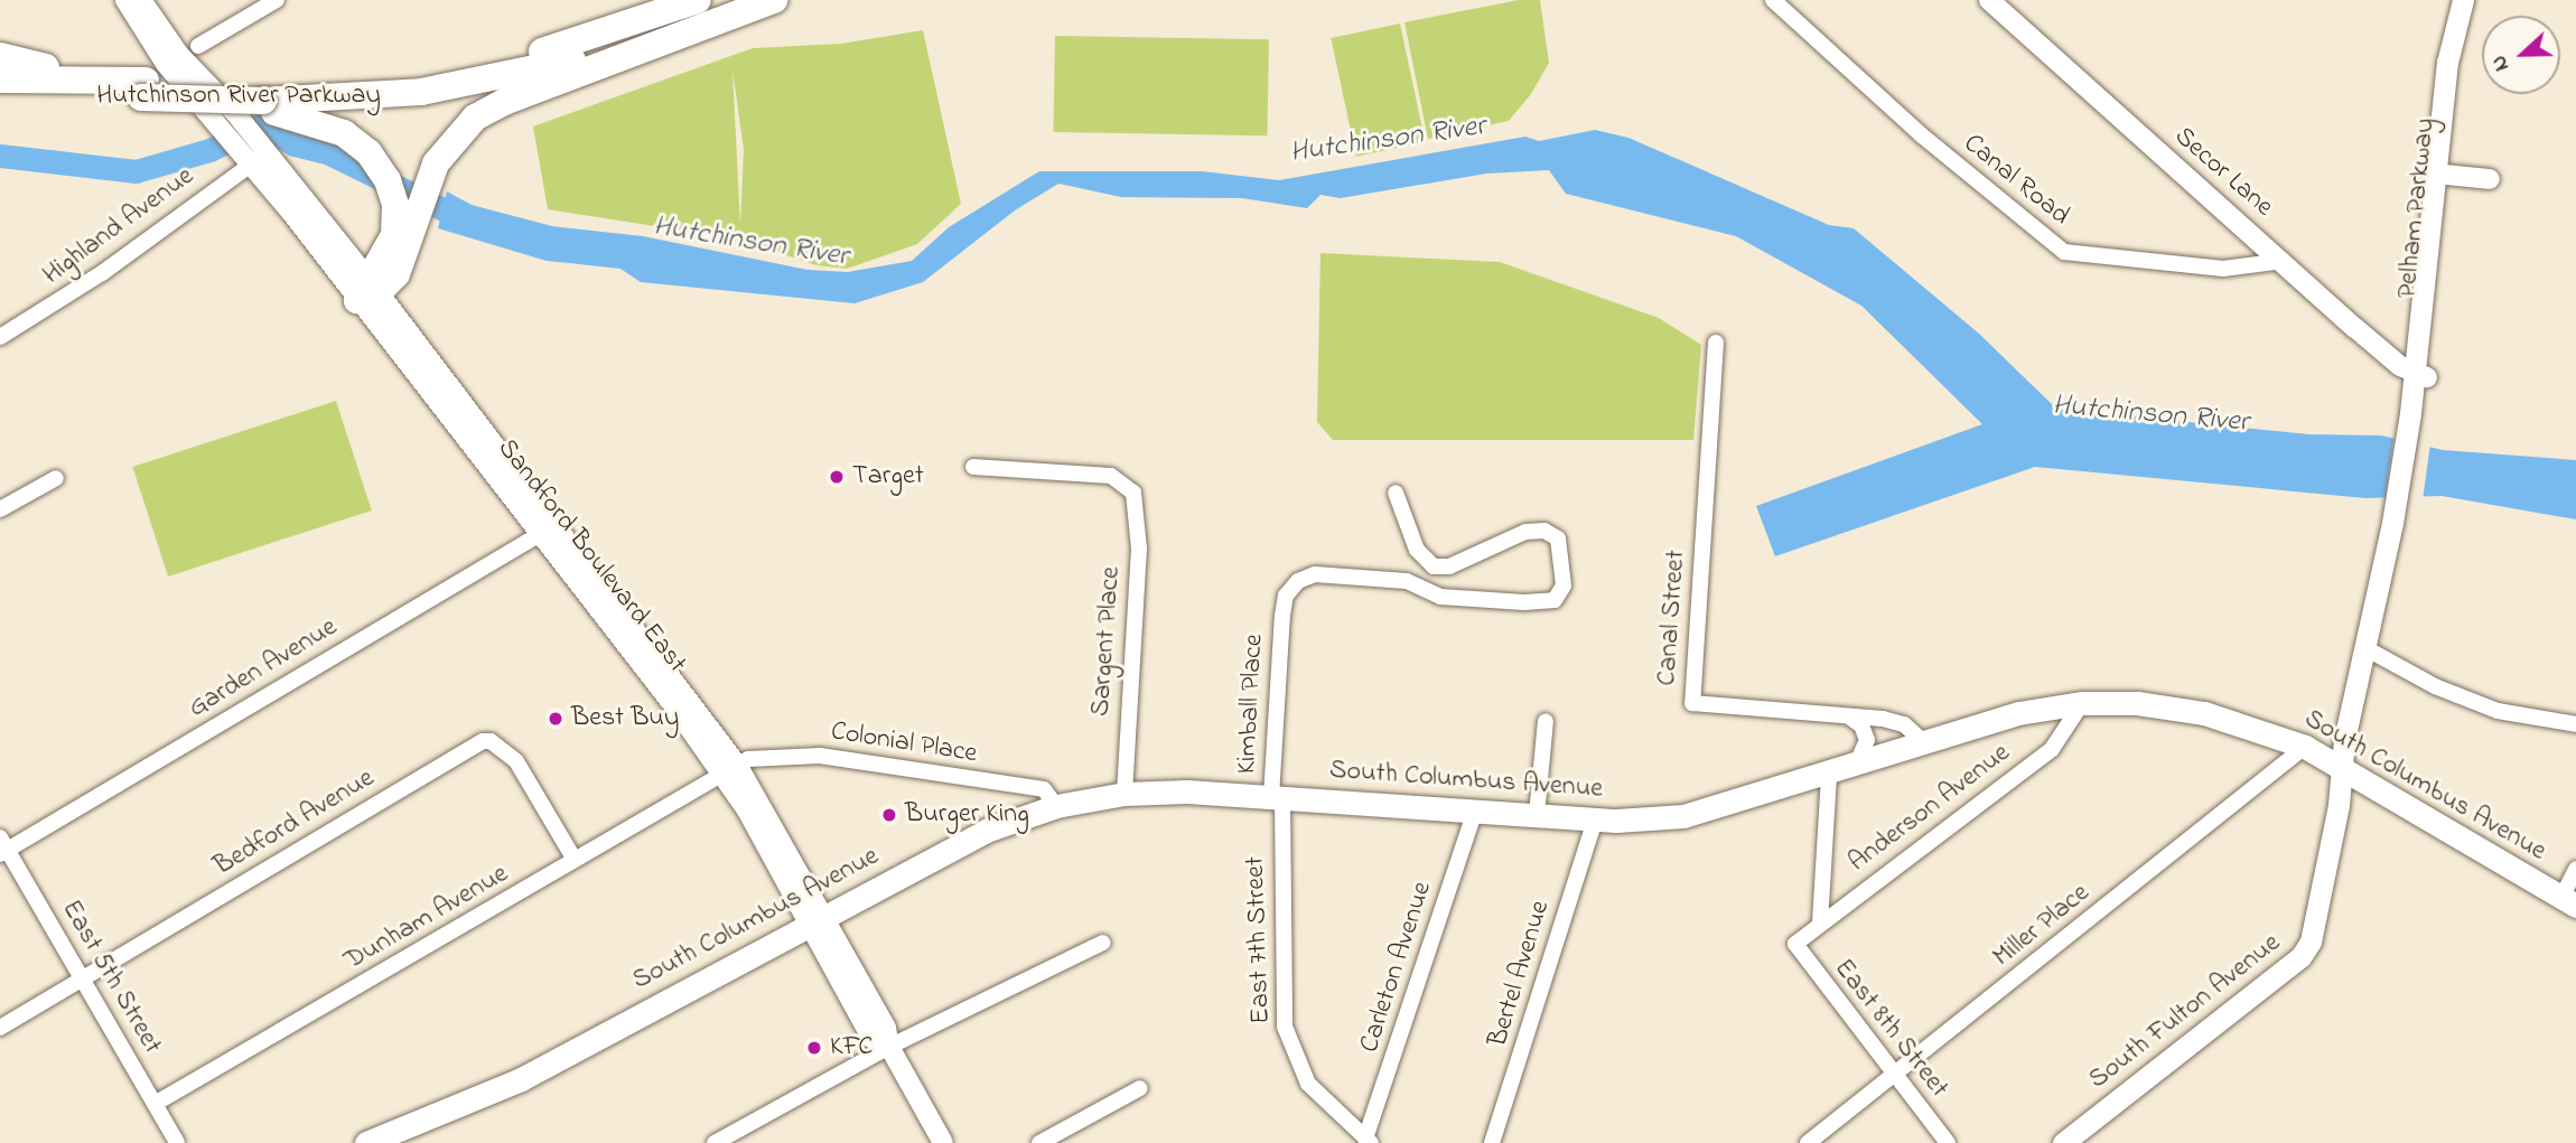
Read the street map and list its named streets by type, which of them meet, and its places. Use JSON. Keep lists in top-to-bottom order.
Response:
{
  "streets": {
    "highway": ["Hutchinson River Parkway"],
    "main road": ["Pelham Parkway", "South Columbus Avenue", "South Fulton Avenue"],
    "street": [
      "Secor Lane",
      "Canal Road",
      "Highland Avenue",
      "Sandford Boulevard East",
      "Canal Street",
      "Sargent Place",
      "Garden Avenue",
      "Kimball Place",
      "Colonial Place",
      "Anderson Avenue",
      "Bedford Avenue",
      "Dunham Avenue",
      "Miller Place",
      "East 7th Street",
      "Carleton Avenue",
      "Bertel Avenue",
      "East 5th Street",
      "East 8th Street"
    ]
  },
  "crossings": [
    ["Hutchinson River Parkway", "Sandford Boulevard East"],
    ["Secor Lane", "Canal Road"],
    ["Secor Lane", "Pelham Parkway"],
    ["Pelham Parkway", "South Fulton Avenue"],
    ["Highland Avenue", "Sandford Boulevard East"],
    ["Sandford Boulevard East", "Garden Avenue"],
    ["Sandford Boulevard East", "Colonial Place"],
    ["Sandford Boulevard East", "South Columbus Avenue"],
    ["Sandford Boulevard East", "Dunham Avenue"],
    ["Canal Street", "South Columbus Avenue"],
    ["Sargent Place", "South Columbus Avenue"],
    ["Garden Avenue", "East 5th Street"],
    ["Kimball Place", "South Columbus Avenue"],
    ["Kimball Place", "East 7th Street"],
    ["Colonial Place", "South Columbus Avenue"],
    ["Colonial Place", "Dunham Avenue"],
    ["South Columbus Avenue", "Anderson Avenue"],
    ["South Columbus Avenue", "Miller Place"],
    ["South Columbus Avenue", "East 7th Street"],
    ["South Columbus Avenue", "Carleton Avenue"],
    ["South Columbus Avenue", "Bertel Avenue"],
    ["South Columbus Avenue", "South Fulton Avenue"],
    ["Anderson Avenue", "East 8th Street"],
    ["Bedford Avenue", "Dunham Avenue"],
    ["Bedford Avenue", "East 5th Street"],
    ["Dunham Avenue", "East 5th Street"],
    ["Miller Place", "East 8th Street"],
    ["East 7th Street", "Carleton Avenue"]
  ],
  "water": ["Hutchinson River"],
  "places": [
    "Target",
    "Best Buy",
    "Burger King",
    "KFC"
  ],
  "north": "left"
}
